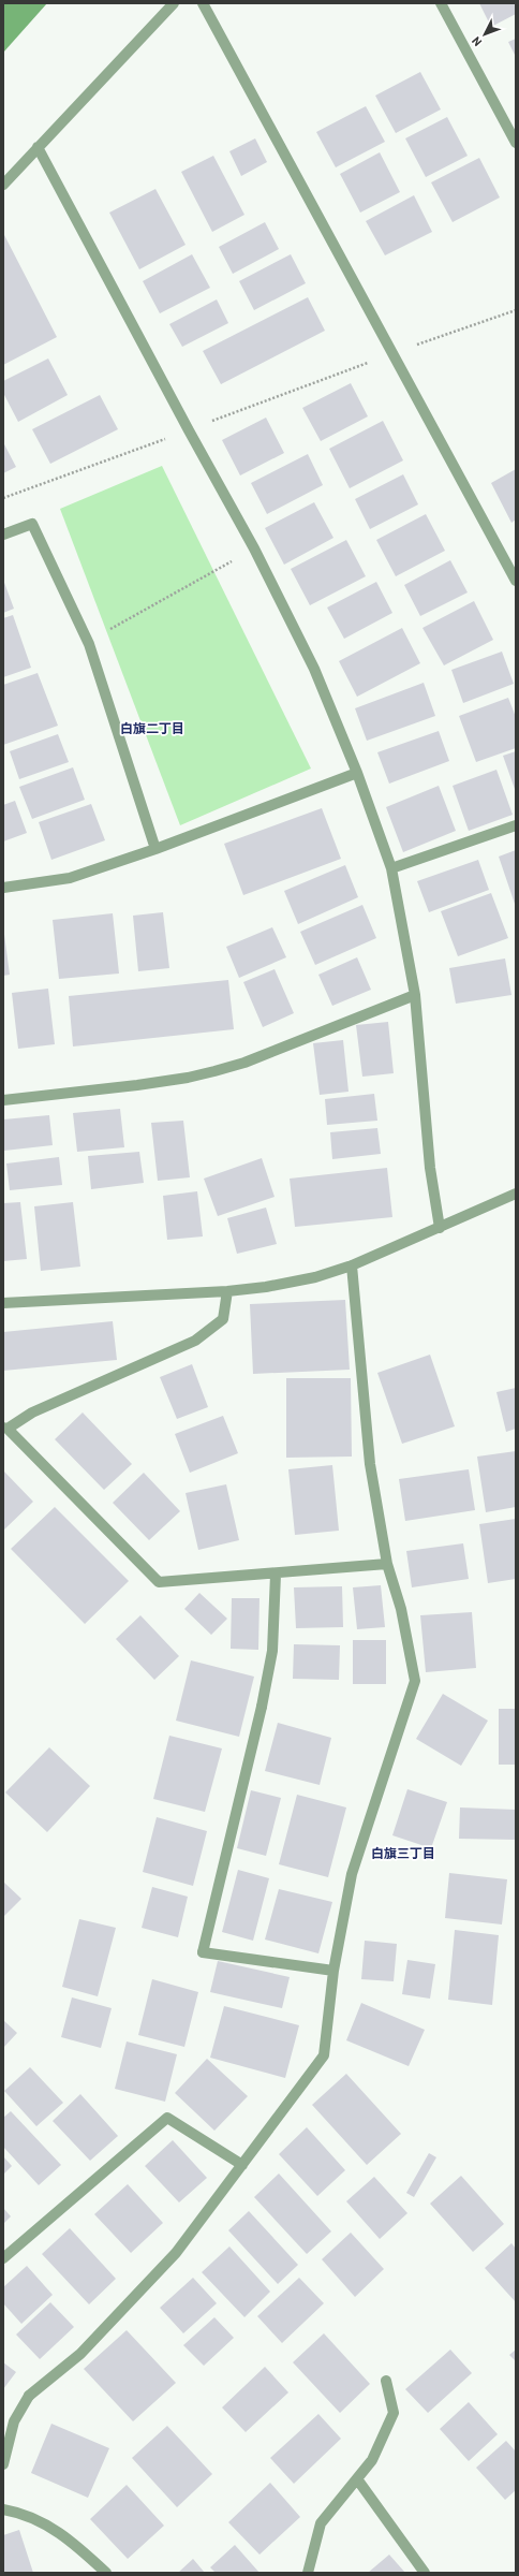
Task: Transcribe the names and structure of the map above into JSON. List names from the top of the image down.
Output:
{
  "districts": ["白旗二丁目", "白旗三丁目"],
  "north": "bottom left"
}
